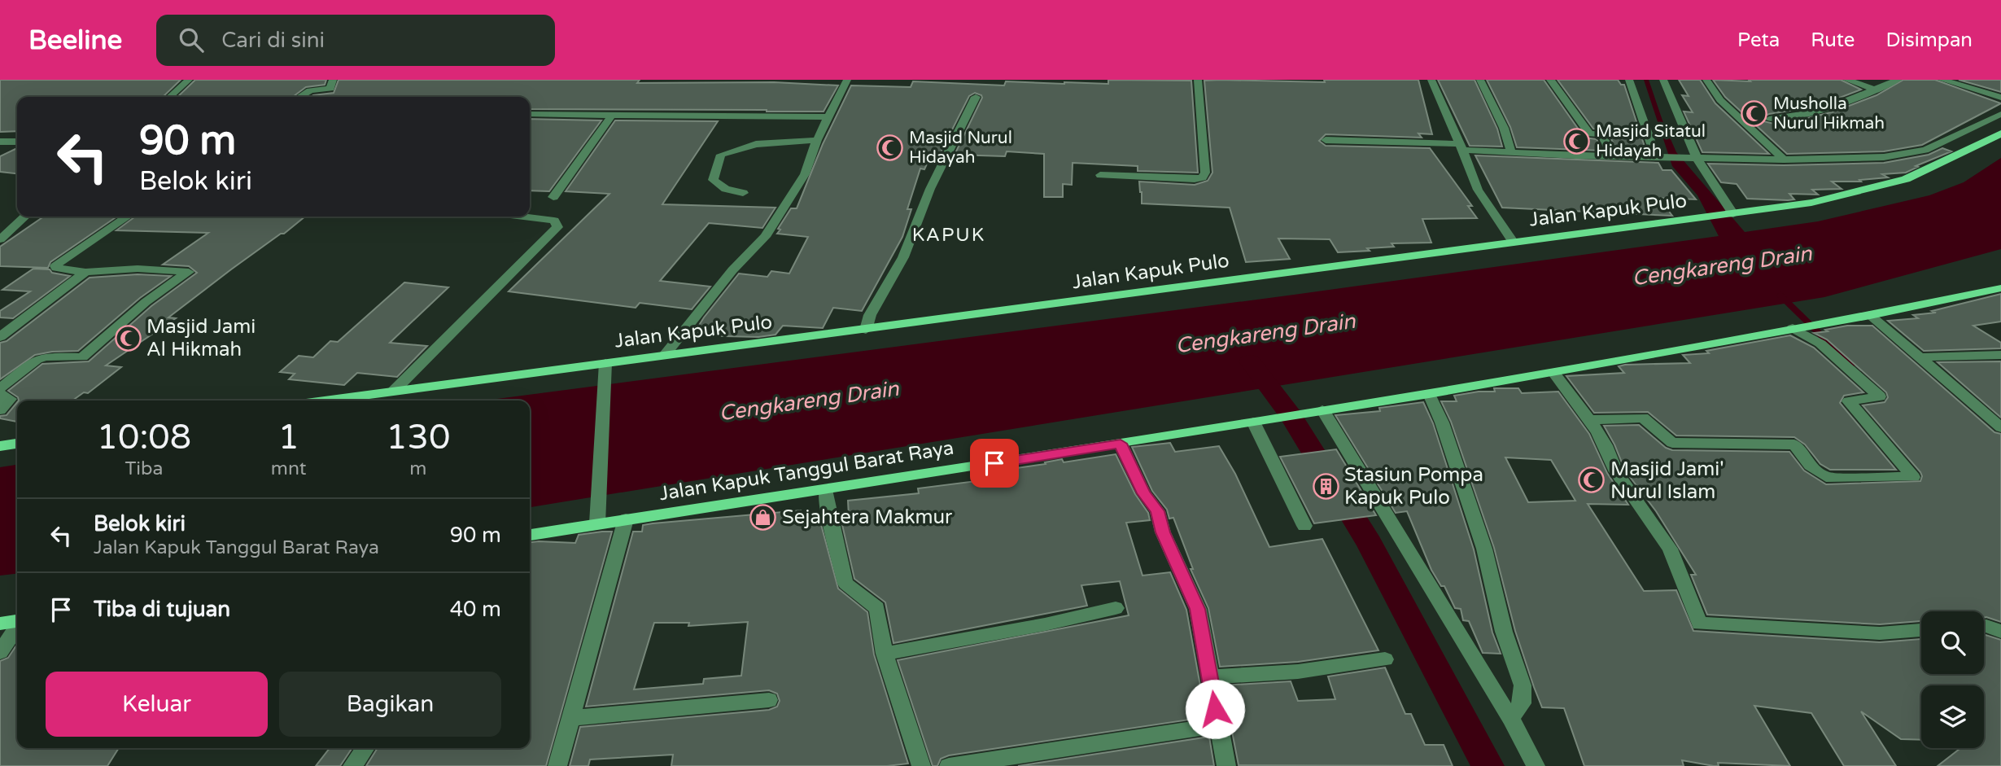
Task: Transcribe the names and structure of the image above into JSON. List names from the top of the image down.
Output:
{
  "streets": {
    "main road": ["Jalan Kapuk Pulo", "Jalan Kapuk Tanggul Barat Raya"]
  },
  "districts": ["KAPUK"],
  "water": ["Cengkareng Drain"],
  "places": {
    "mosque": [
      "Musholla Nurul Hikmah",
      "Masjid Sitatul Hidayah",
      "Masjid Nurul Hidayah",
      "Masjid Jami Al Hikmah",
      "Masjid Jami' Nurul Islam"
    ],
    "building": ["Stasiun Pompa Kapuk Pulo"],
    "shop": ["Sejahtera Makmur"]
  },
  "page": {
    "header": "Beeline",
    "search": "Cari di sini",
    "nav": ["Peta", "Rute", "Disimpan"],
    "turn": ["90 m", "Belok kiri"],
    "eta": [
      "10:08",
      "Tiba",
      "1",
      "mnt",
      "130",
      "m"
    ],
    "list": [
      {
        "name": "Belok kiri",
        "note": "Jalan Kapuk Tanggul Barat Raya",
        "value": "90 m"
      },
      {
        "name": "Tiba di tujuan",
        "value": "40 m"
      }
    ],
    "buttons": ["Keluar", "Bagikan"]
  }
}
